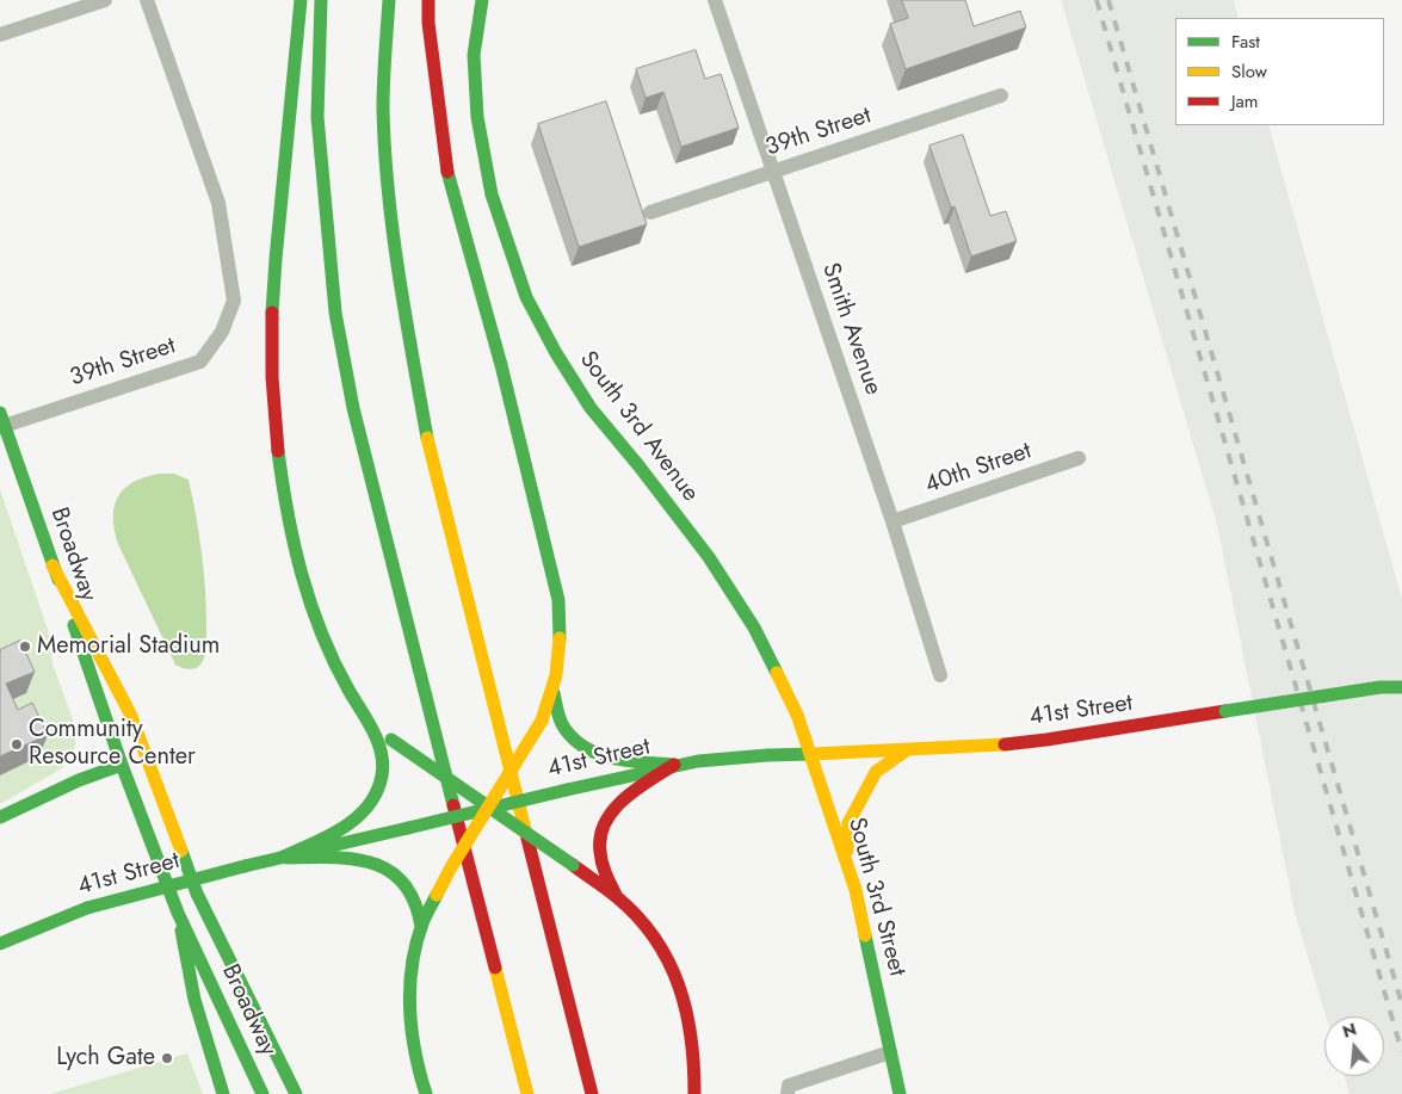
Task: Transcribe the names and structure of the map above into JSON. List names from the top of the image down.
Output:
{
  "streets": {
    "main road": [
      "South 3rd Avenue",
      "Broadway",
      "41st Street",
      "South 3rd Street"
    ],
    "street": ["39th Street", "Smith Avenue", "40th Street"]
  },
  "crossings": [
    ["39th Street", "Smith Avenue"],
    ["39th Street", "Broadway"],
    ["Smith Avenue", "40th Street"],
    ["South 3rd Avenue", "41st Street"],
    ["South 3rd Avenue", "South 3rd Street"],
    ["41st Street", "South 3rd Street"]
  ],
  "places": ["Memorial Stadium", "Community Resource Center", "Lych Gate"],
  "legend": ["Fast", "Slow", "Jam"],
  "north": "top"
}
